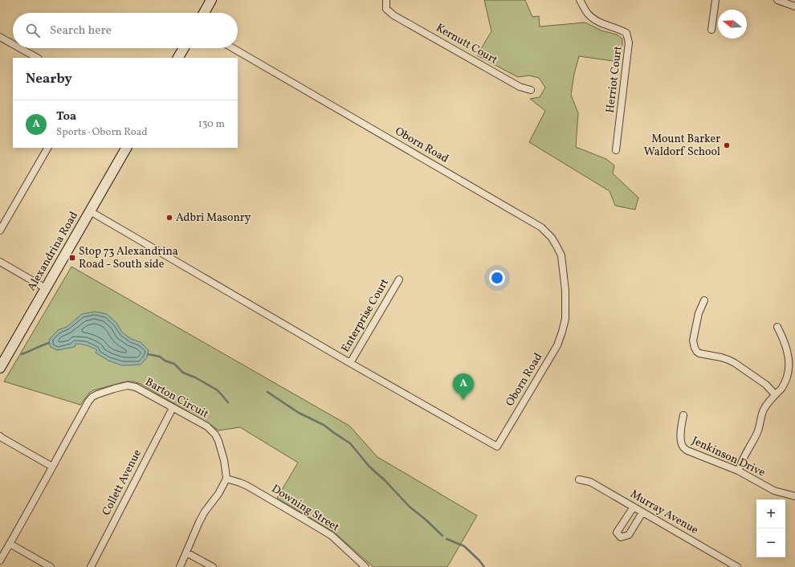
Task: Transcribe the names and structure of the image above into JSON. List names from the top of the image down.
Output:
{
  "streets": {
    "main road": ["Alexandrina Road"],
    "street": [
      "Kernutt Court",
      "Herriot Court",
      "Oborn Road",
      "Enterprise Court",
      "Barton Circuit",
      "Jenkinson Drive",
      "Collett Avenue",
      "Downing Street",
      "Murray Avenue"
    ]
  },
  "crossings": [
    ["Oborn Road", "Alexandrina Road"],
    ["Oborn Road", "Enterprise Court"],
    ["Barton Circuit", "Collett Avenue"],
    ["Barton Circuit", "Downing Street"]
  ],
  "places": {
    "other": ["Mount Barker Waldorf School", "Adbri Masonry"],
    "transit": ["Stop 73 Alexandrina Road - South side"]
  },
  "north": "left",
  "page": {
    "search": "Search here",
    "heading": "Nearby",
    "list": [
      {
        "mark": "A",
        "name": "Toa",
        "note": "Sports · Oborn Road",
        "value": "130 m"
      }
    ],
    "pins": "A",
    "map_buttons": ["+", "−"]
  }
}
